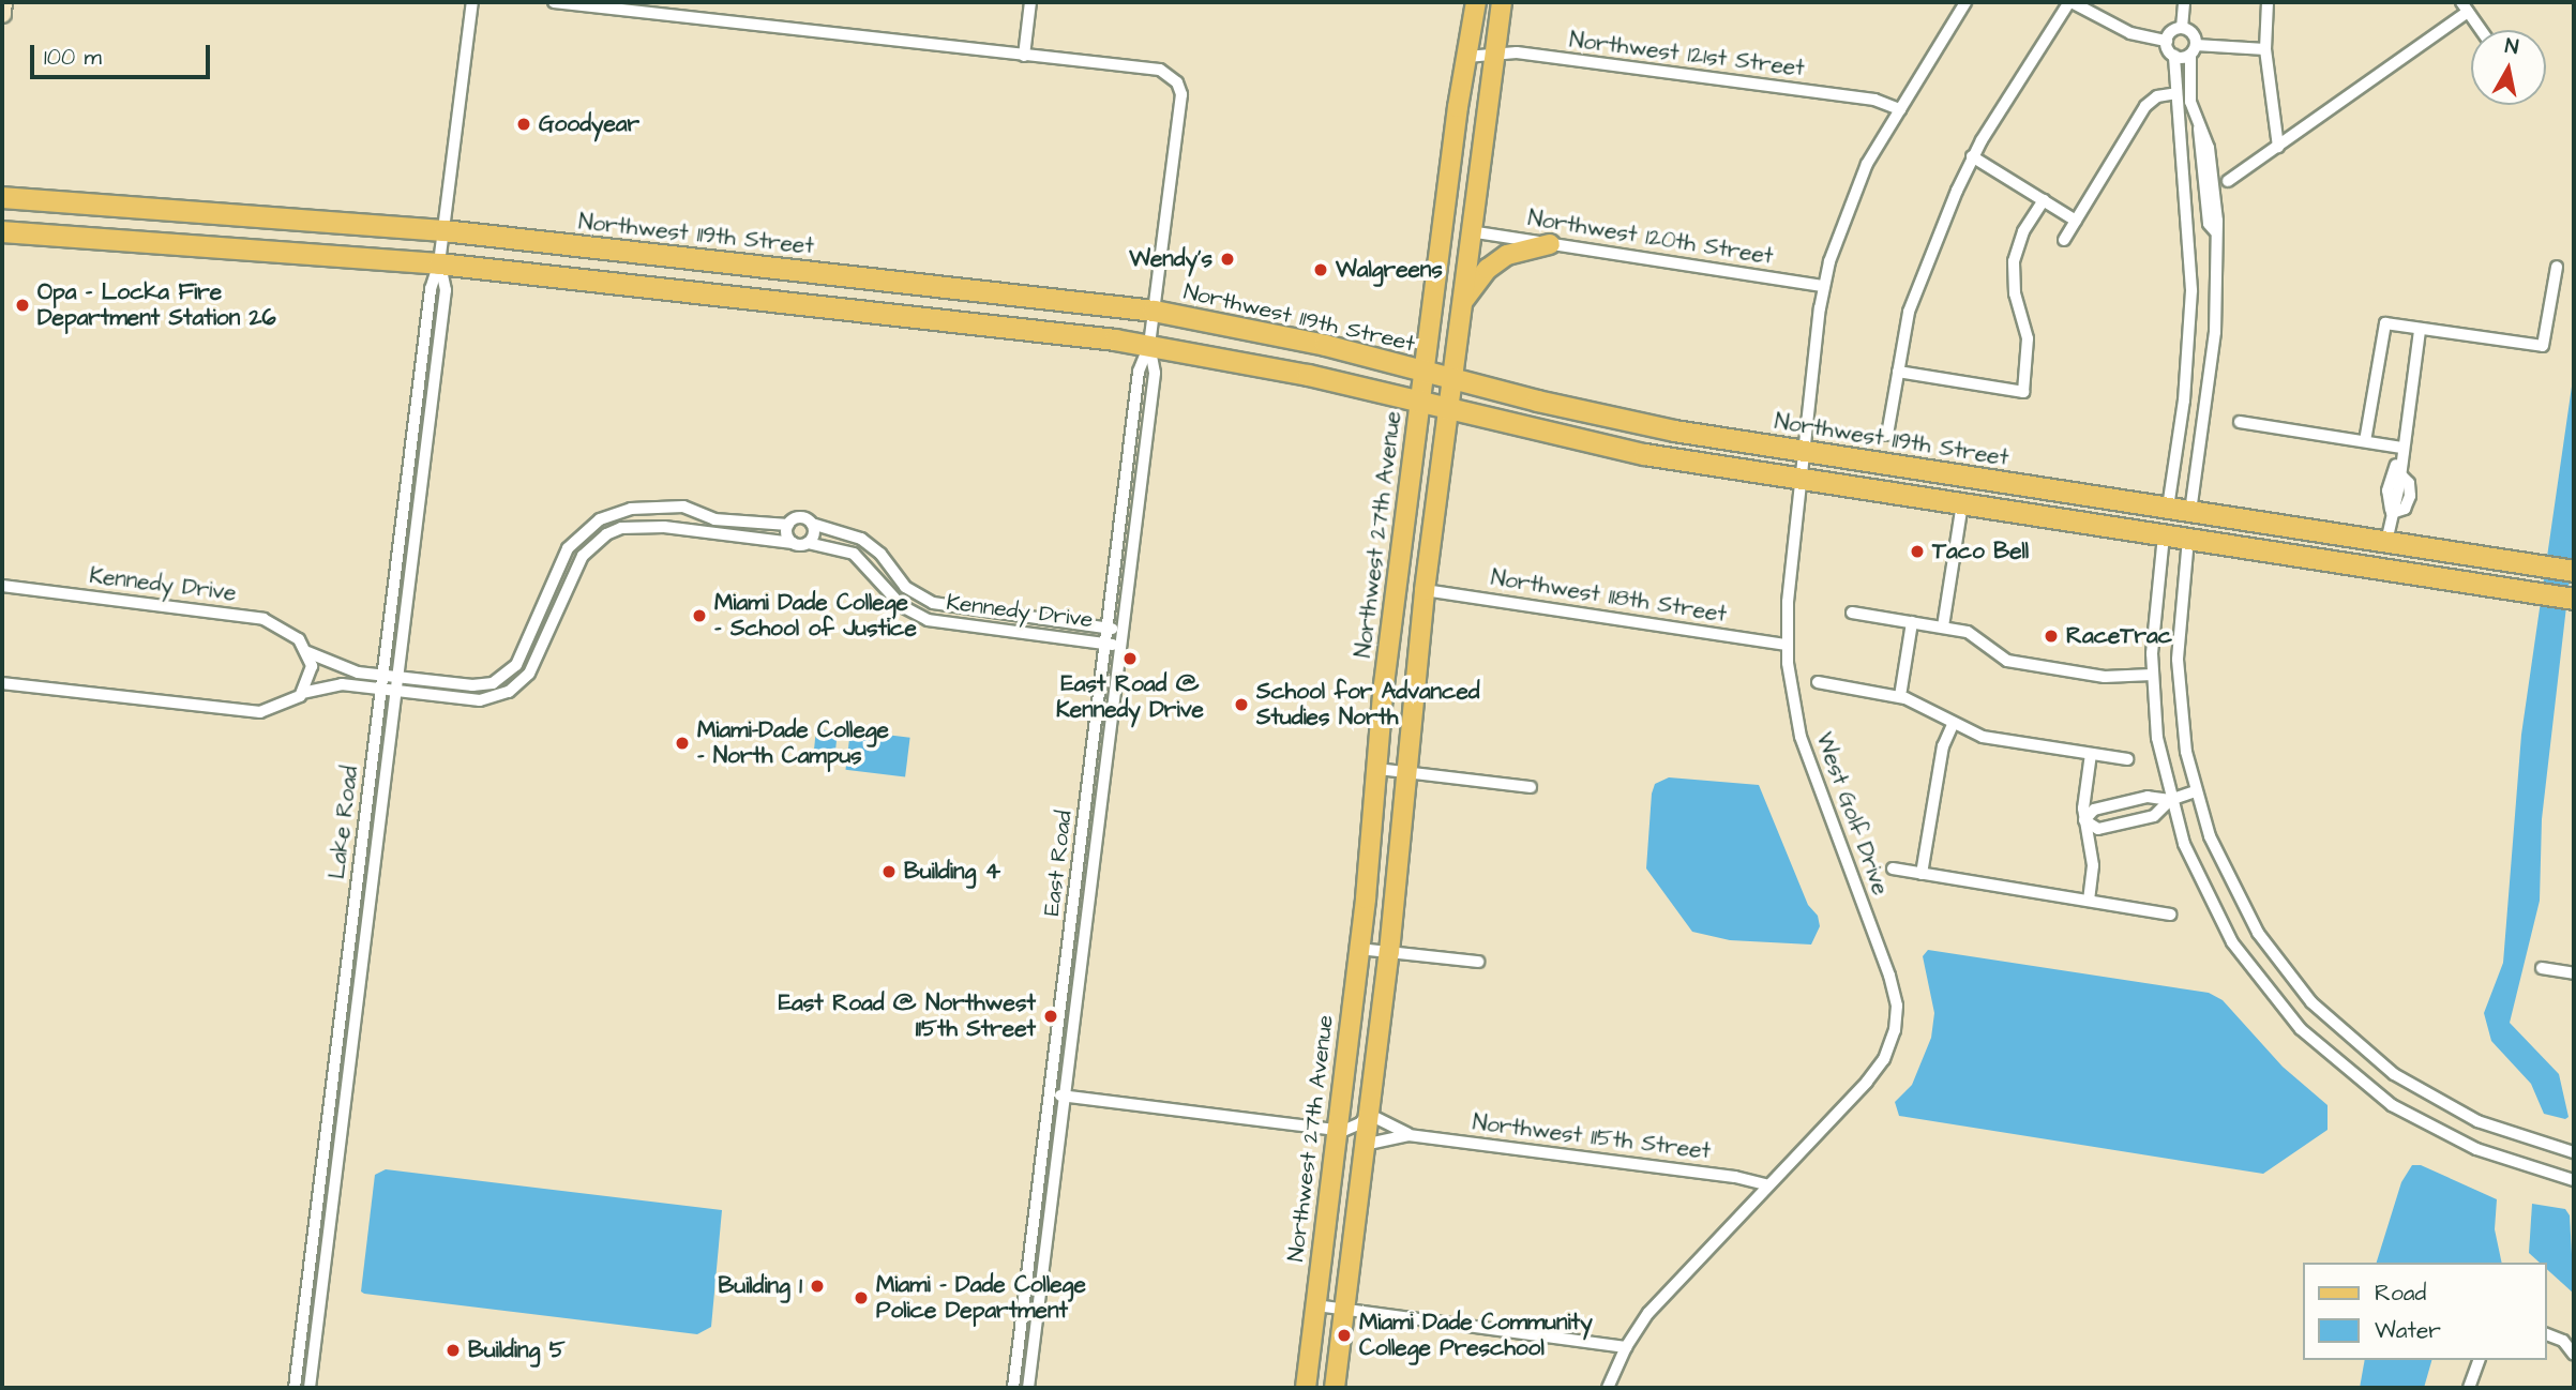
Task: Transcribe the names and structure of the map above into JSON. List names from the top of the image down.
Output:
{
  "streets": {
    "highway": ["Northwest 119th Street"],
    "main road": ["Northwest 27th Avenue"],
    "street": [
      "Northwest 121st Street",
      "Northwest 120th Street",
      "Kennedy Drive",
      "Northwest 118th Street",
      "West Golf Drive",
      "Lake Road",
      "East Road",
      "Northwest 115th Street"
    ]
  },
  "crossings": [
    ["Northwest 121st Street", "Northwest 27th Avenue"],
    ["Northwest 121st Street", "West Golf Drive"],
    ["Northwest 119th Street", "Northwest 27th Avenue"],
    ["Northwest 119th Street", "West Golf Drive"],
    ["Northwest 119th Street", "Lake Road"],
    ["Northwest 119th Street", "East Road"],
    ["Northwest 120th Street", "West Golf Drive"],
    ["Kennedy Drive", "Lake Road"],
    ["Kennedy Drive", "East Road"],
    ["Northwest 118th Street", "West Golf Drive"],
    ["West Golf Drive", "Northwest 115th Street"]
  ],
  "places": [
    "Goodyear",
    "Wendy's",
    "Walgreens",
    "Opa - Locka Fire Department Station 26",
    "Taco Bell",
    "Miami Dade College - School of Justice",
    "RaceTrac",
    "East Road @ Kennedy Drive",
    "School for Advanced Studies North",
    "Miami-Dade College - North Campus",
    "Building 4",
    "East Road @ Northwest 115th Street",
    "Building 1",
    "Miami - Dade College Police Department",
    "Miami Dade Community College Preschool",
    "Building 5"
  ],
  "legend": ["Road", "Water"],
  "scale_bar": "100 m",
  "north": "top"
}
